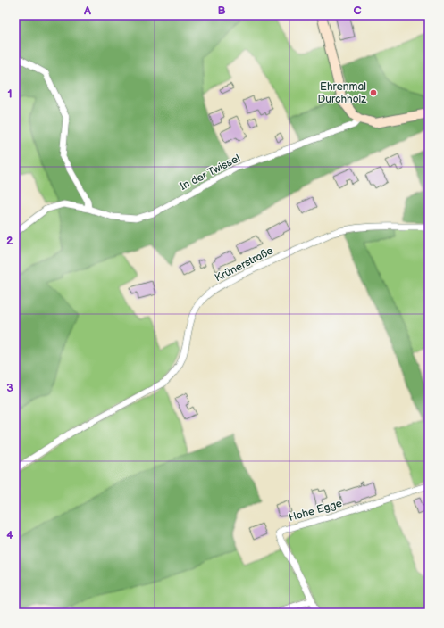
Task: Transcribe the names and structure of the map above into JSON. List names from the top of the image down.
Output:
{
  "streets": {
    "street": ["In der Twissel", "Krünerstraße", "Hohe Egge"]
  },
  "places": ["Ehrenmal Durchholz"],
  "grid": {
    "columns": ["A", "B", "C"],
    "rows": [
      "1",
      "2",
      "3",
      "4"
    ]
  }
}
